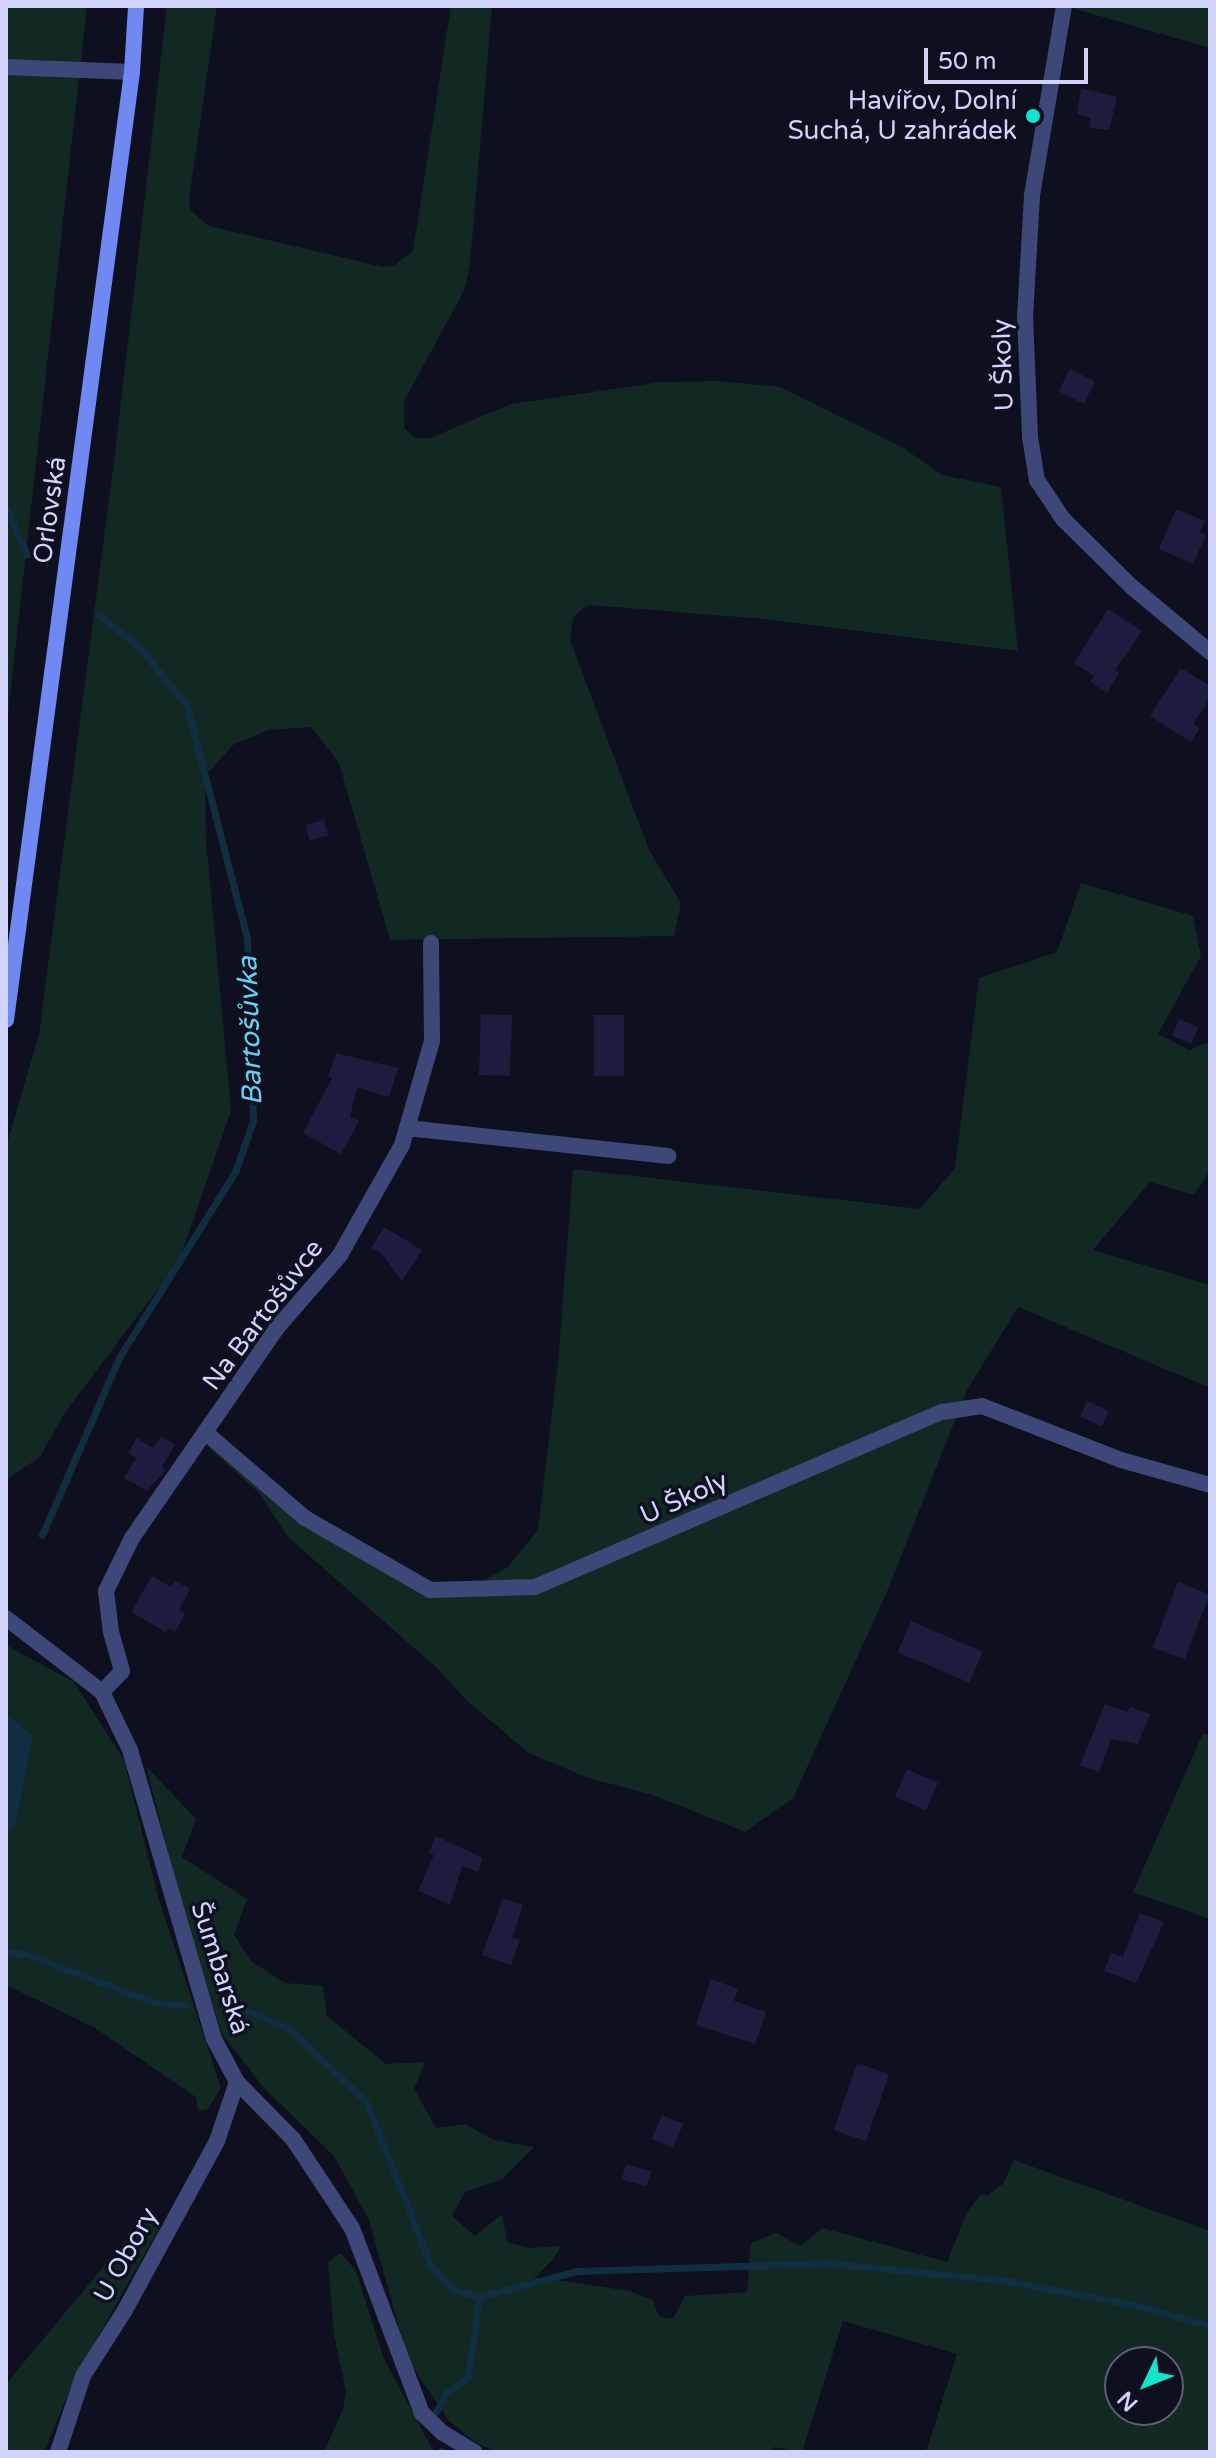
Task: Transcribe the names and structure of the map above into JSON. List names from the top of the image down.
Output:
{
  "streets": {
    "street": [
      "U Školy",
      "Orlovská",
      "Na Bartošůvce",
      "Šumbarská",
      "U Obory"
    ]
  },
  "crossings": [
    ["U Školy", "Na Bartošůvce"],
    ["Na Bartošůvce", "Šumbarská"],
    ["Šumbarská", "U Obory"]
  ],
  "water": ["Bartošůvka"],
  "places": ["Havířov, Dolní Suchá, U zahrádek"],
  "scale_bar": "50 m",
  "north": "bottom left"
}
